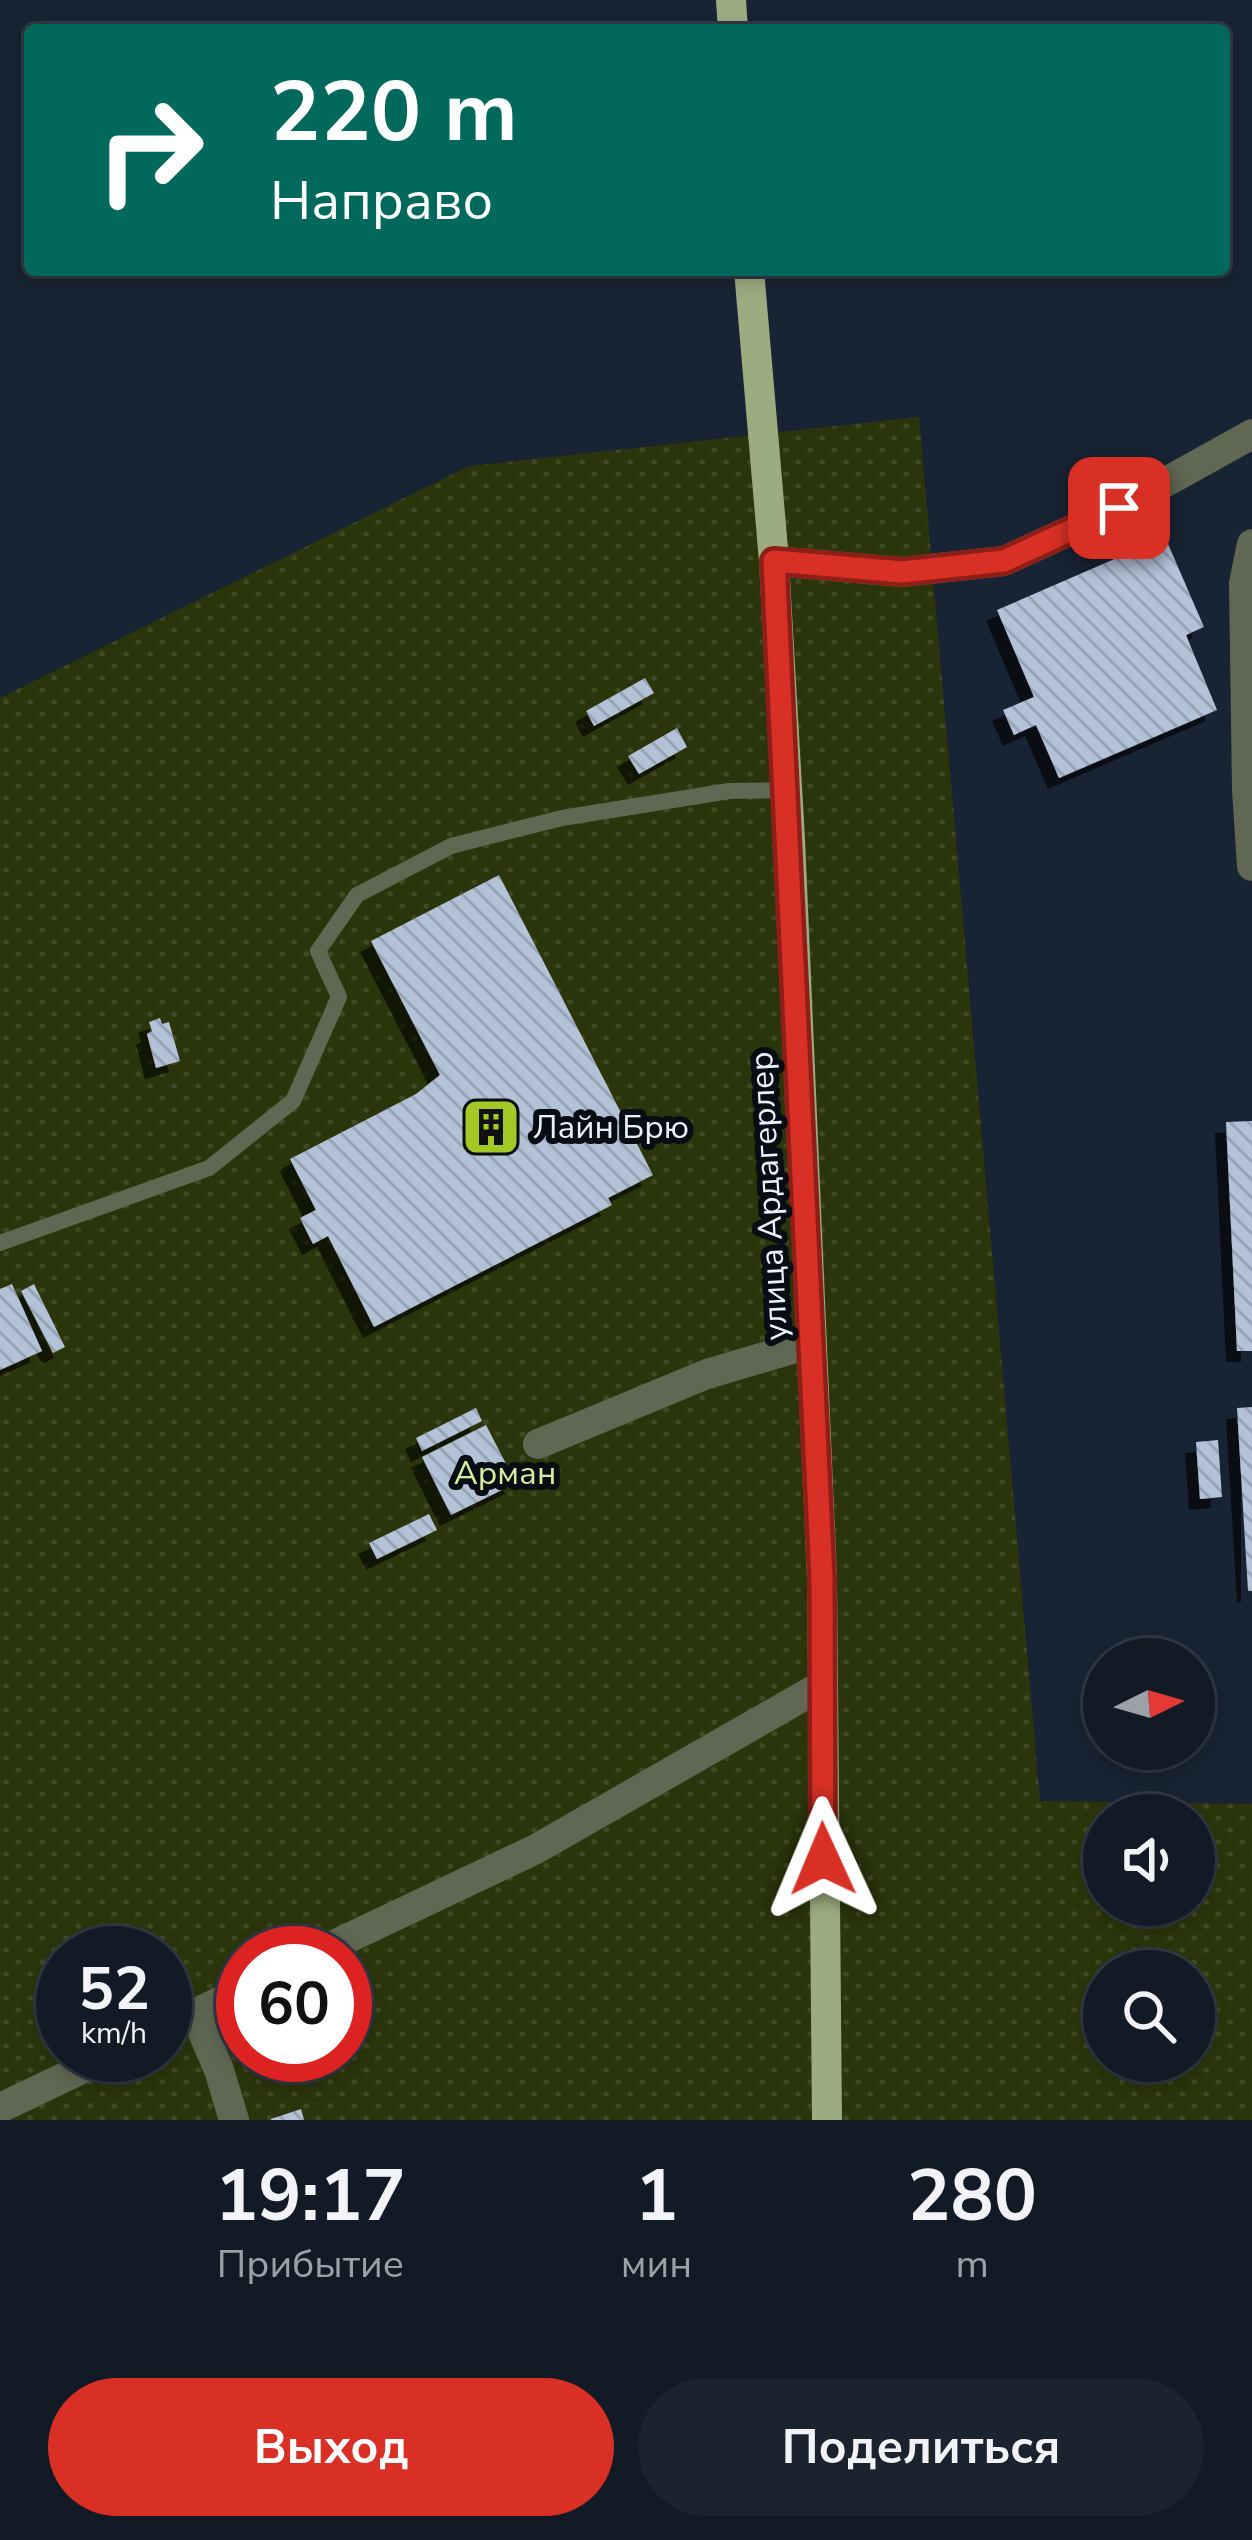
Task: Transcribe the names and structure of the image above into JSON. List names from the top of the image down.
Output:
{
  "streets": {
    "main road": ["улица Ардагерлер"]
  },
  "parks": ["Арман"],
  "places": {
    "building": ["Лайн Брю"]
  },
  "north": "right",
  "page": {
    "turn": ["220 m", "Направо"],
    "speed": "52 km/h",
    "limit": "60",
    "eta": [
      "19:17",
      "Прибытие",
      "1",
      "мин",
      "280",
      "m"
    ],
    "buttons": ["Выход", "Поделиться"]
  }
}
